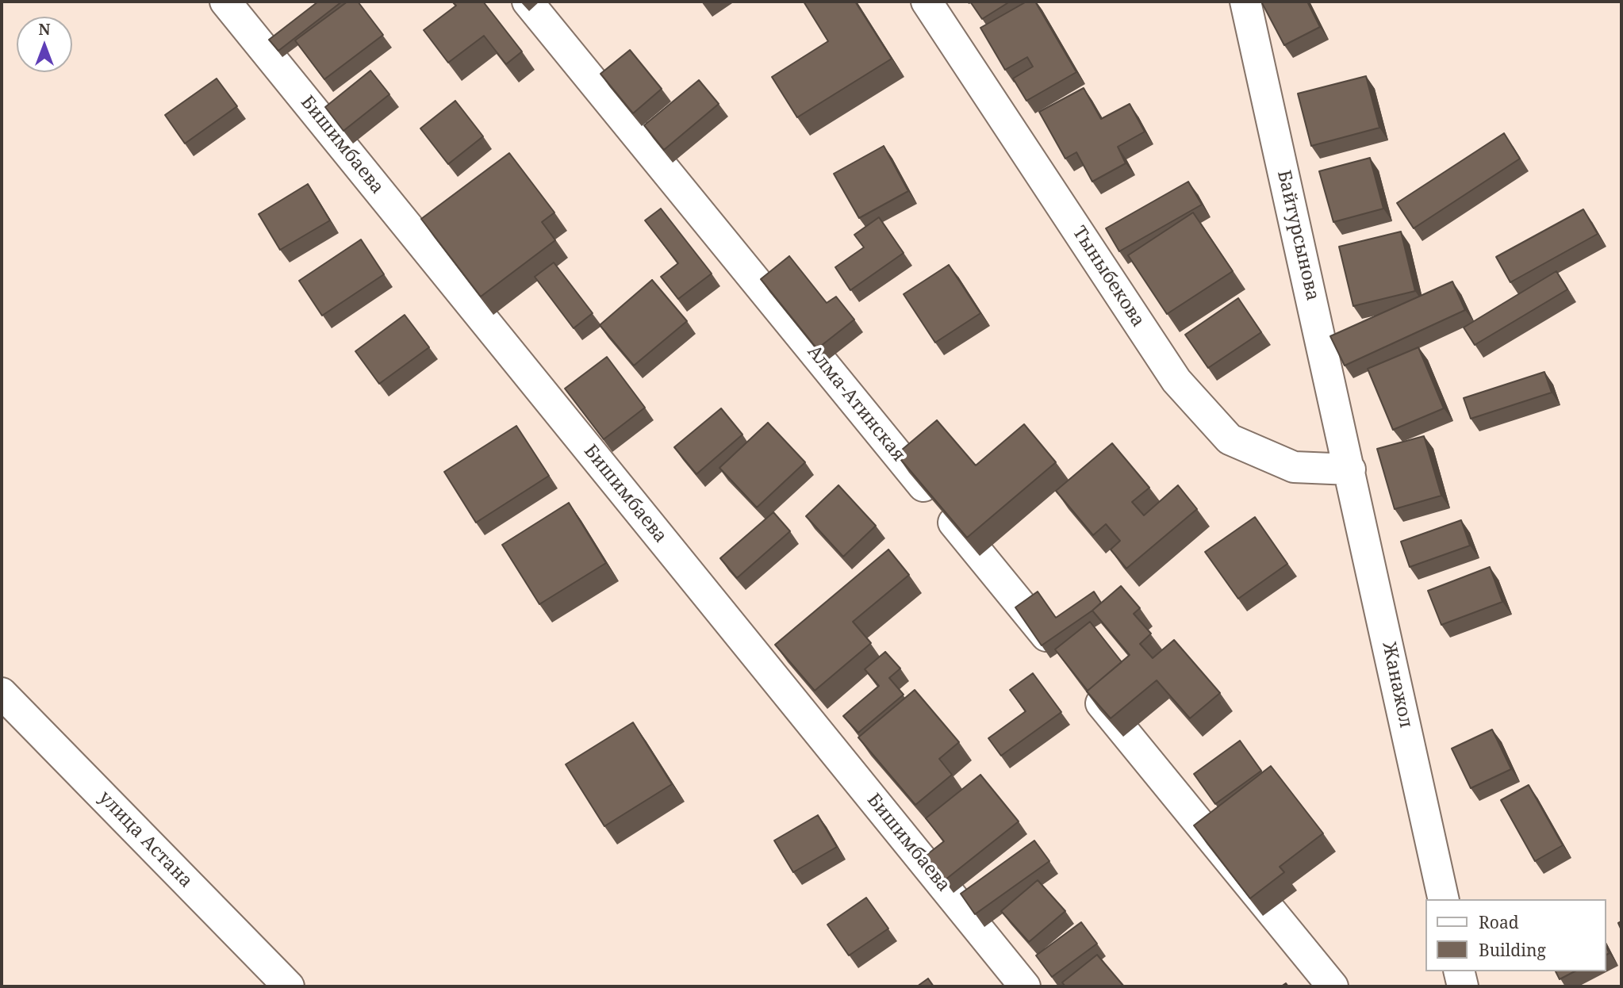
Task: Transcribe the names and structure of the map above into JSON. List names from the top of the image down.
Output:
{
  "streets": {
    "street": [
      "Бишимбаева",
      "Байтурсынова",
      "Тыныбекова",
      "Алма-Атинская",
      "Жанажол",
      "улица Астана"
    ]
  },
  "crossings": [
    ["Байтурсынова", "Тыныбекова"],
    ["Байтурсынова", "Жанажол"],
    ["Тыныбекова", "Жанажол"]
  ],
  "legend": ["Road", "Building"],
  "north": "top"
}
